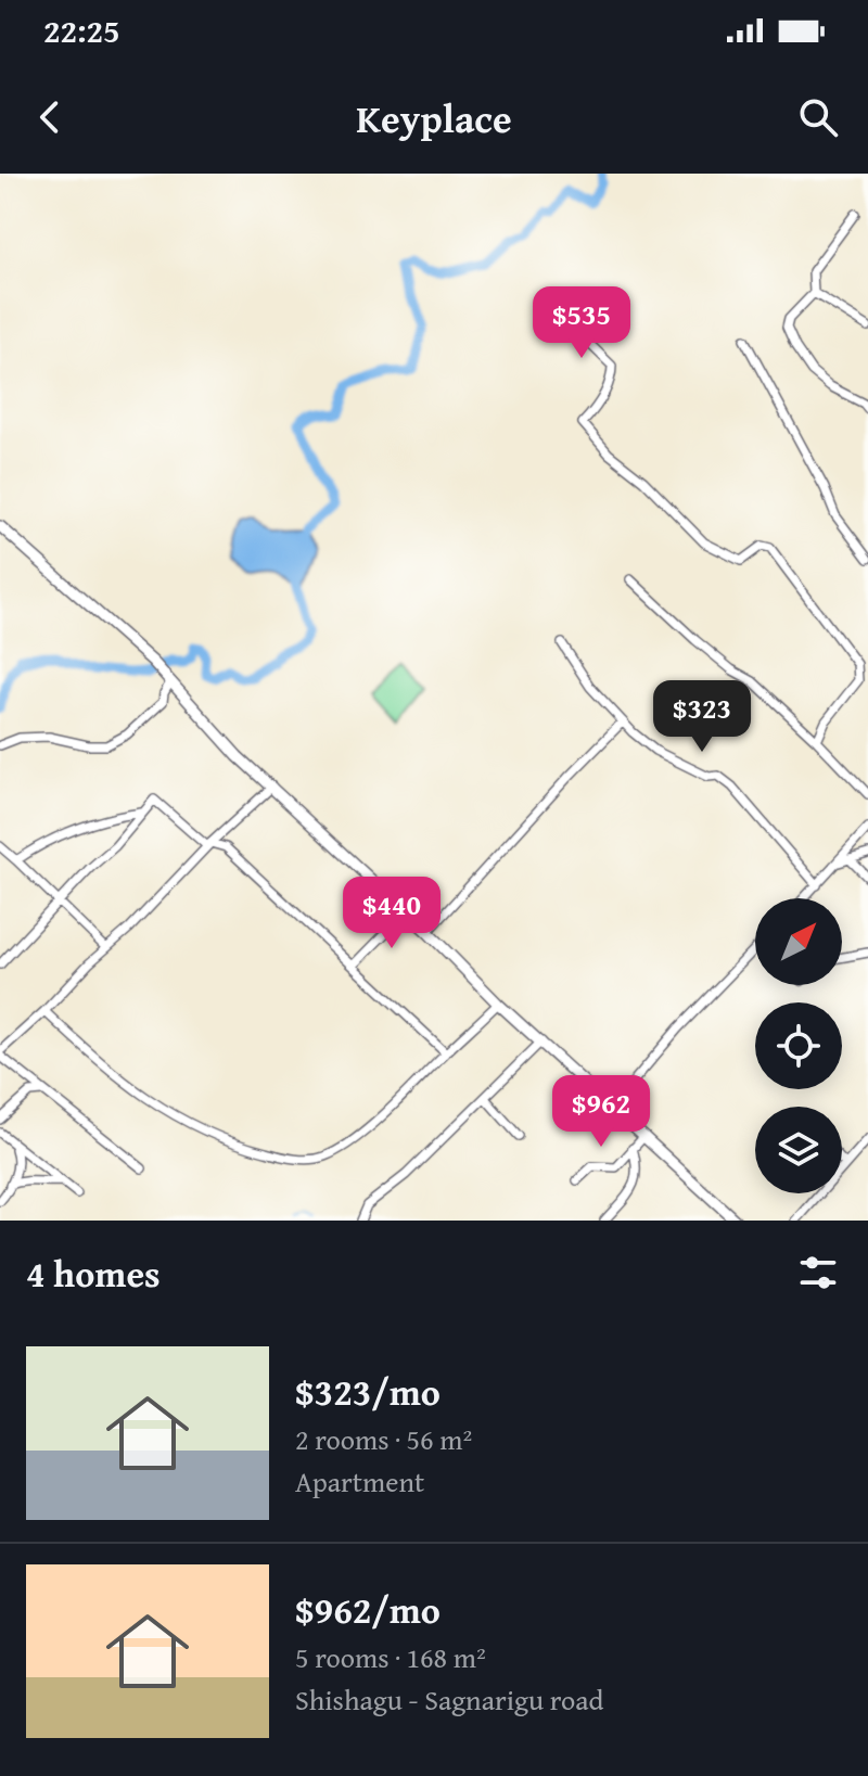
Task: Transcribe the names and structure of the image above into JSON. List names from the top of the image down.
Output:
{
  "north": "top right",
  "page": {
    "status": "22:25",
    "header": "Keyplace",
    "price": [
      "$535",
      "$323",
      "$440",
      "$962"
    ],
    "heading": "4 homes",
    "list": [
      {
        "name": "$323/mo",
        "note": "2 rooms · 56 m² · Apartment"
      },
      {
        "name": "$962/mo",
        "note": "5 rooms · 168 m² · Shishagu - Sagnarigu road"
      }
    ]
  }
}
